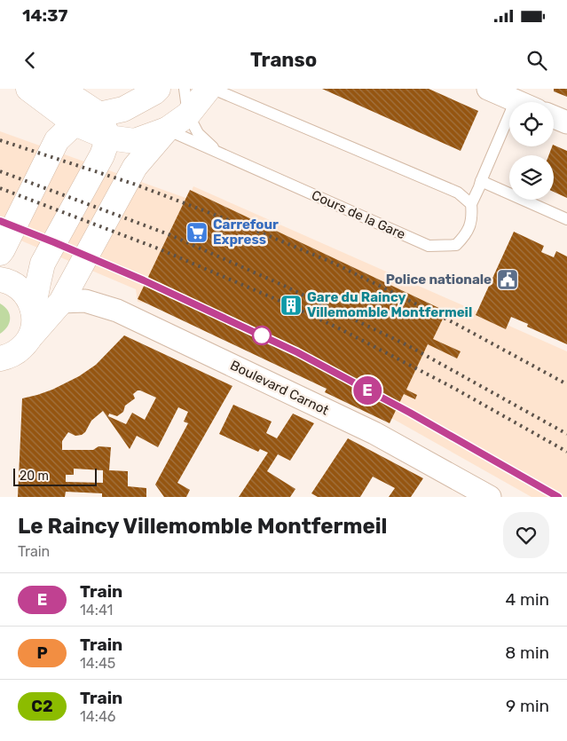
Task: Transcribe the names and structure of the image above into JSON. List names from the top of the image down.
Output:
{
  "streets": {
    "street": ["Boulevard Carnot"],
    "lane": ["Cours de la Gare"]
  },
  "places": {
    "supermarket": ["Carrefour Express"],
    "public building": ["Police nationale"],
    "building": ["Gare du Raincy Villemomble Montfermeil"]
  },
  "scale_bar": "20 m",
  "page": {
    "status": "14:37",
    "header": "Transo",
    "on_map": "E",
    "scale": "20 m",
    "heading": ["Le Raincy Villemomble Montfermeil", "Train"],
    "list": [
      {
        "mark": "E",
        "name": "Train",
        "note": "14:41",
        "value": "4 min"
      },
      {
        "mark": "P",
        "name": "Train",
        "note": "14:45",
        "value": "8 min"
      },
      {
        "mark": "C2",
        "name": "Train",
        "note": "14:46",
        "value": "9 min"
      }
    ]
  }
}
